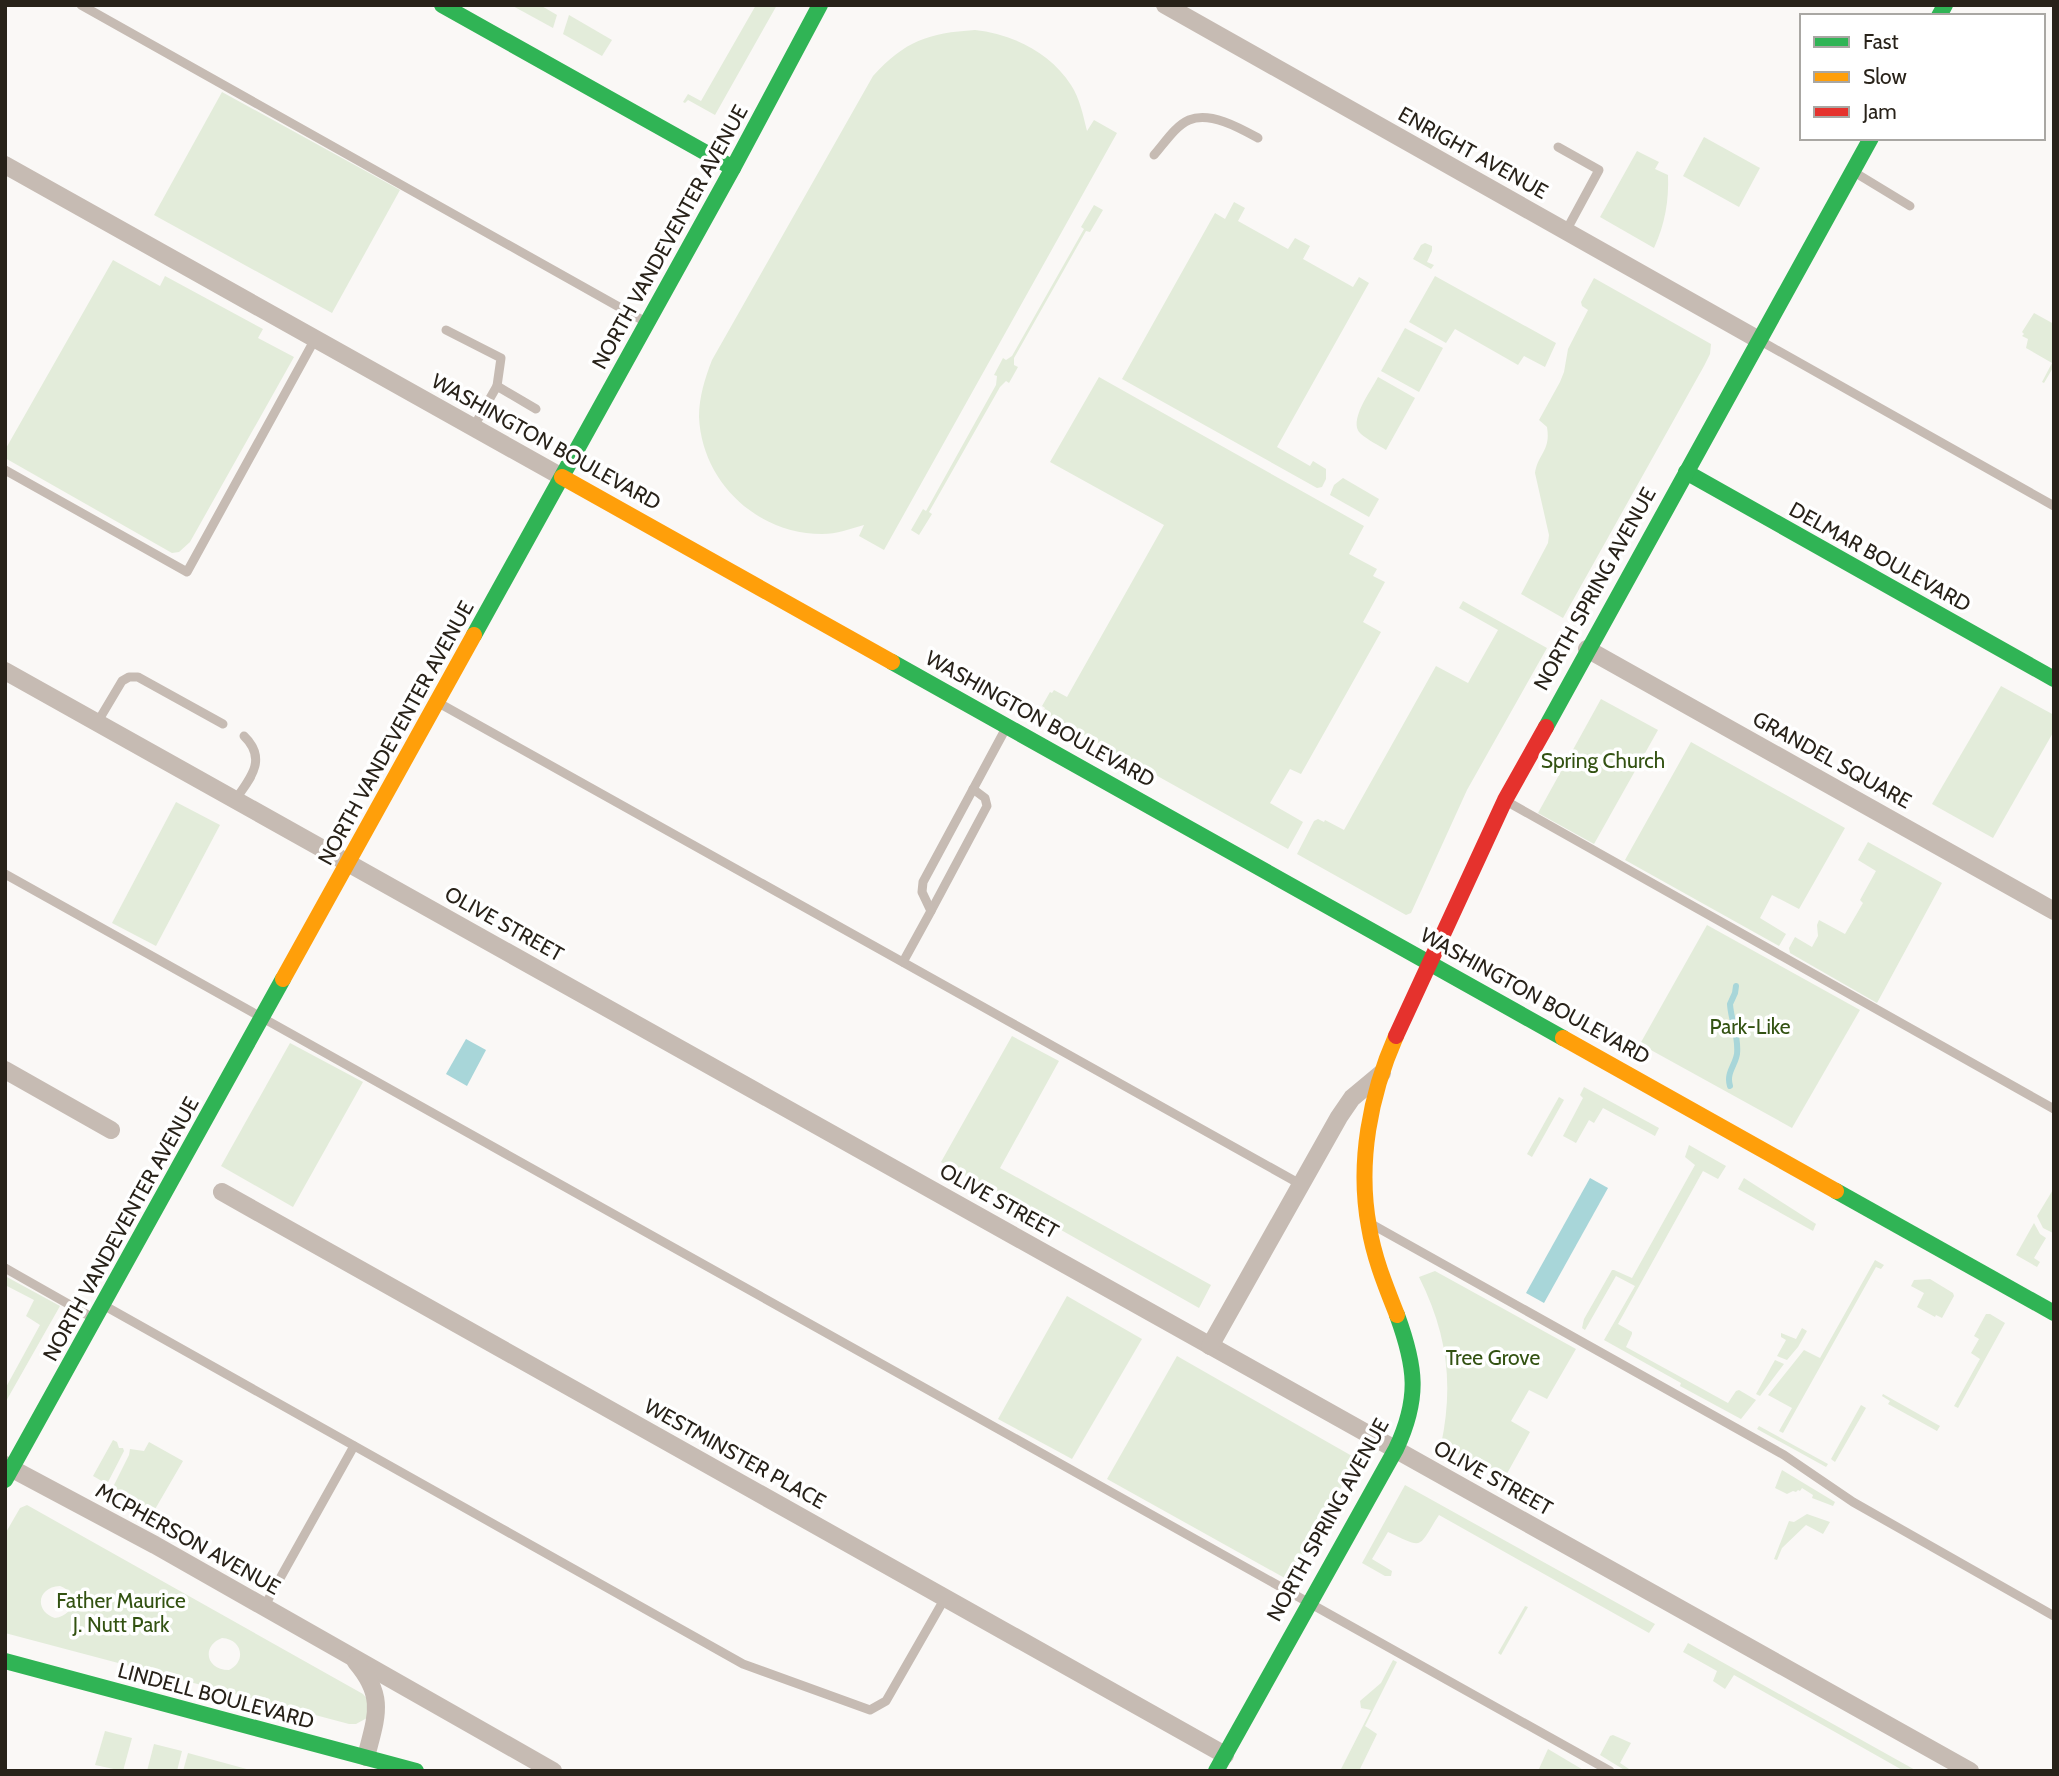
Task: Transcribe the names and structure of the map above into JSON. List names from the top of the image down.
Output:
{
  "streets": {
    "main road": [
      "NORTH VANDEVENTER AVENUE",
      "WASHINGTON BOULEVARD",
      "DELMAR BOULEVARD",
      "NORTH SPRING AVENUE",
      "LINDELL BOULEVARD"
    ],
    "street": [
      "ENRIGHT AVENUE",
      "GRANDEL SQUARE",
      "OLIVE STREET",
      "WESTMINSTER PLACE",
      "MCPHERSON AVENUE"
    ]
  },
  "crossings": [
    ["ENRIGHT AVENUE", "NORTH SPRING AVENUE"],
    ["NORTH VANDEVENTER AVENUE", "WASHINGTON BOULEVARD"],
    ["NORTH VANDEVENTER AVENUE", "OLIVE STREET"],
    ["NORTH VANDEVENTER AVENUE", "MCPHERSON AVENUE"],
    ["WASHINGTON BOULEVARD", "NORTH SPRING AVENUE"],
    ["DELMAR BOULEVARD", "NORTH SPRING AVENUE"],
    ["NORTH SPRING AVENUE", "GRANDEL SQUARE"],
    ["NORTH SPRING AVENUE", "OLIVE STREET"],
    ["NORTH SPRING AVENUE", "WESTMINSTER PLACE"],
    ["MCPHERSON AVENUE", "LINDELL BOULEVARD"]
  ],
  "parks": [
    "Spring Church",
    "Park-Like",
    "Tree Grove",
    "Father Maurice J. Nutt Park"
  ],
  "legend": ["Fast", "Slow", "Jam"]
}
